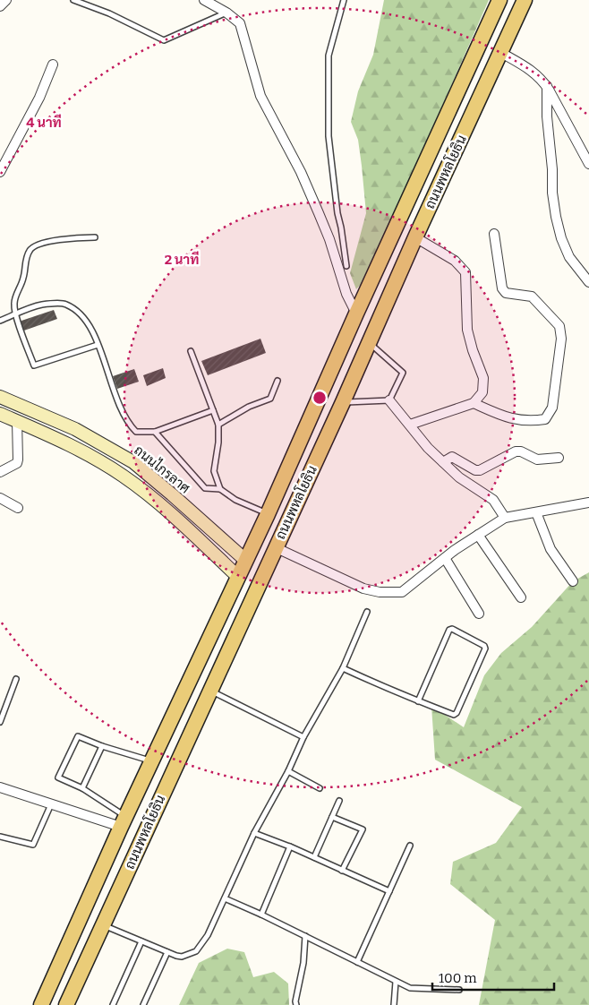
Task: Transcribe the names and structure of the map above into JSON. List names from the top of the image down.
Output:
{
  "streets": {
    "main road": ["ถนนพหลโยธิน", "ถนนไกรลาศ"]
  },
  "crossings": [
    ["ถนนพหลโยธิน", "ถนนไกรลาศ"]
  ],
  "scale_bar": "100 m",
  "rings": ["4 นาที", "2 นาที"]
}
